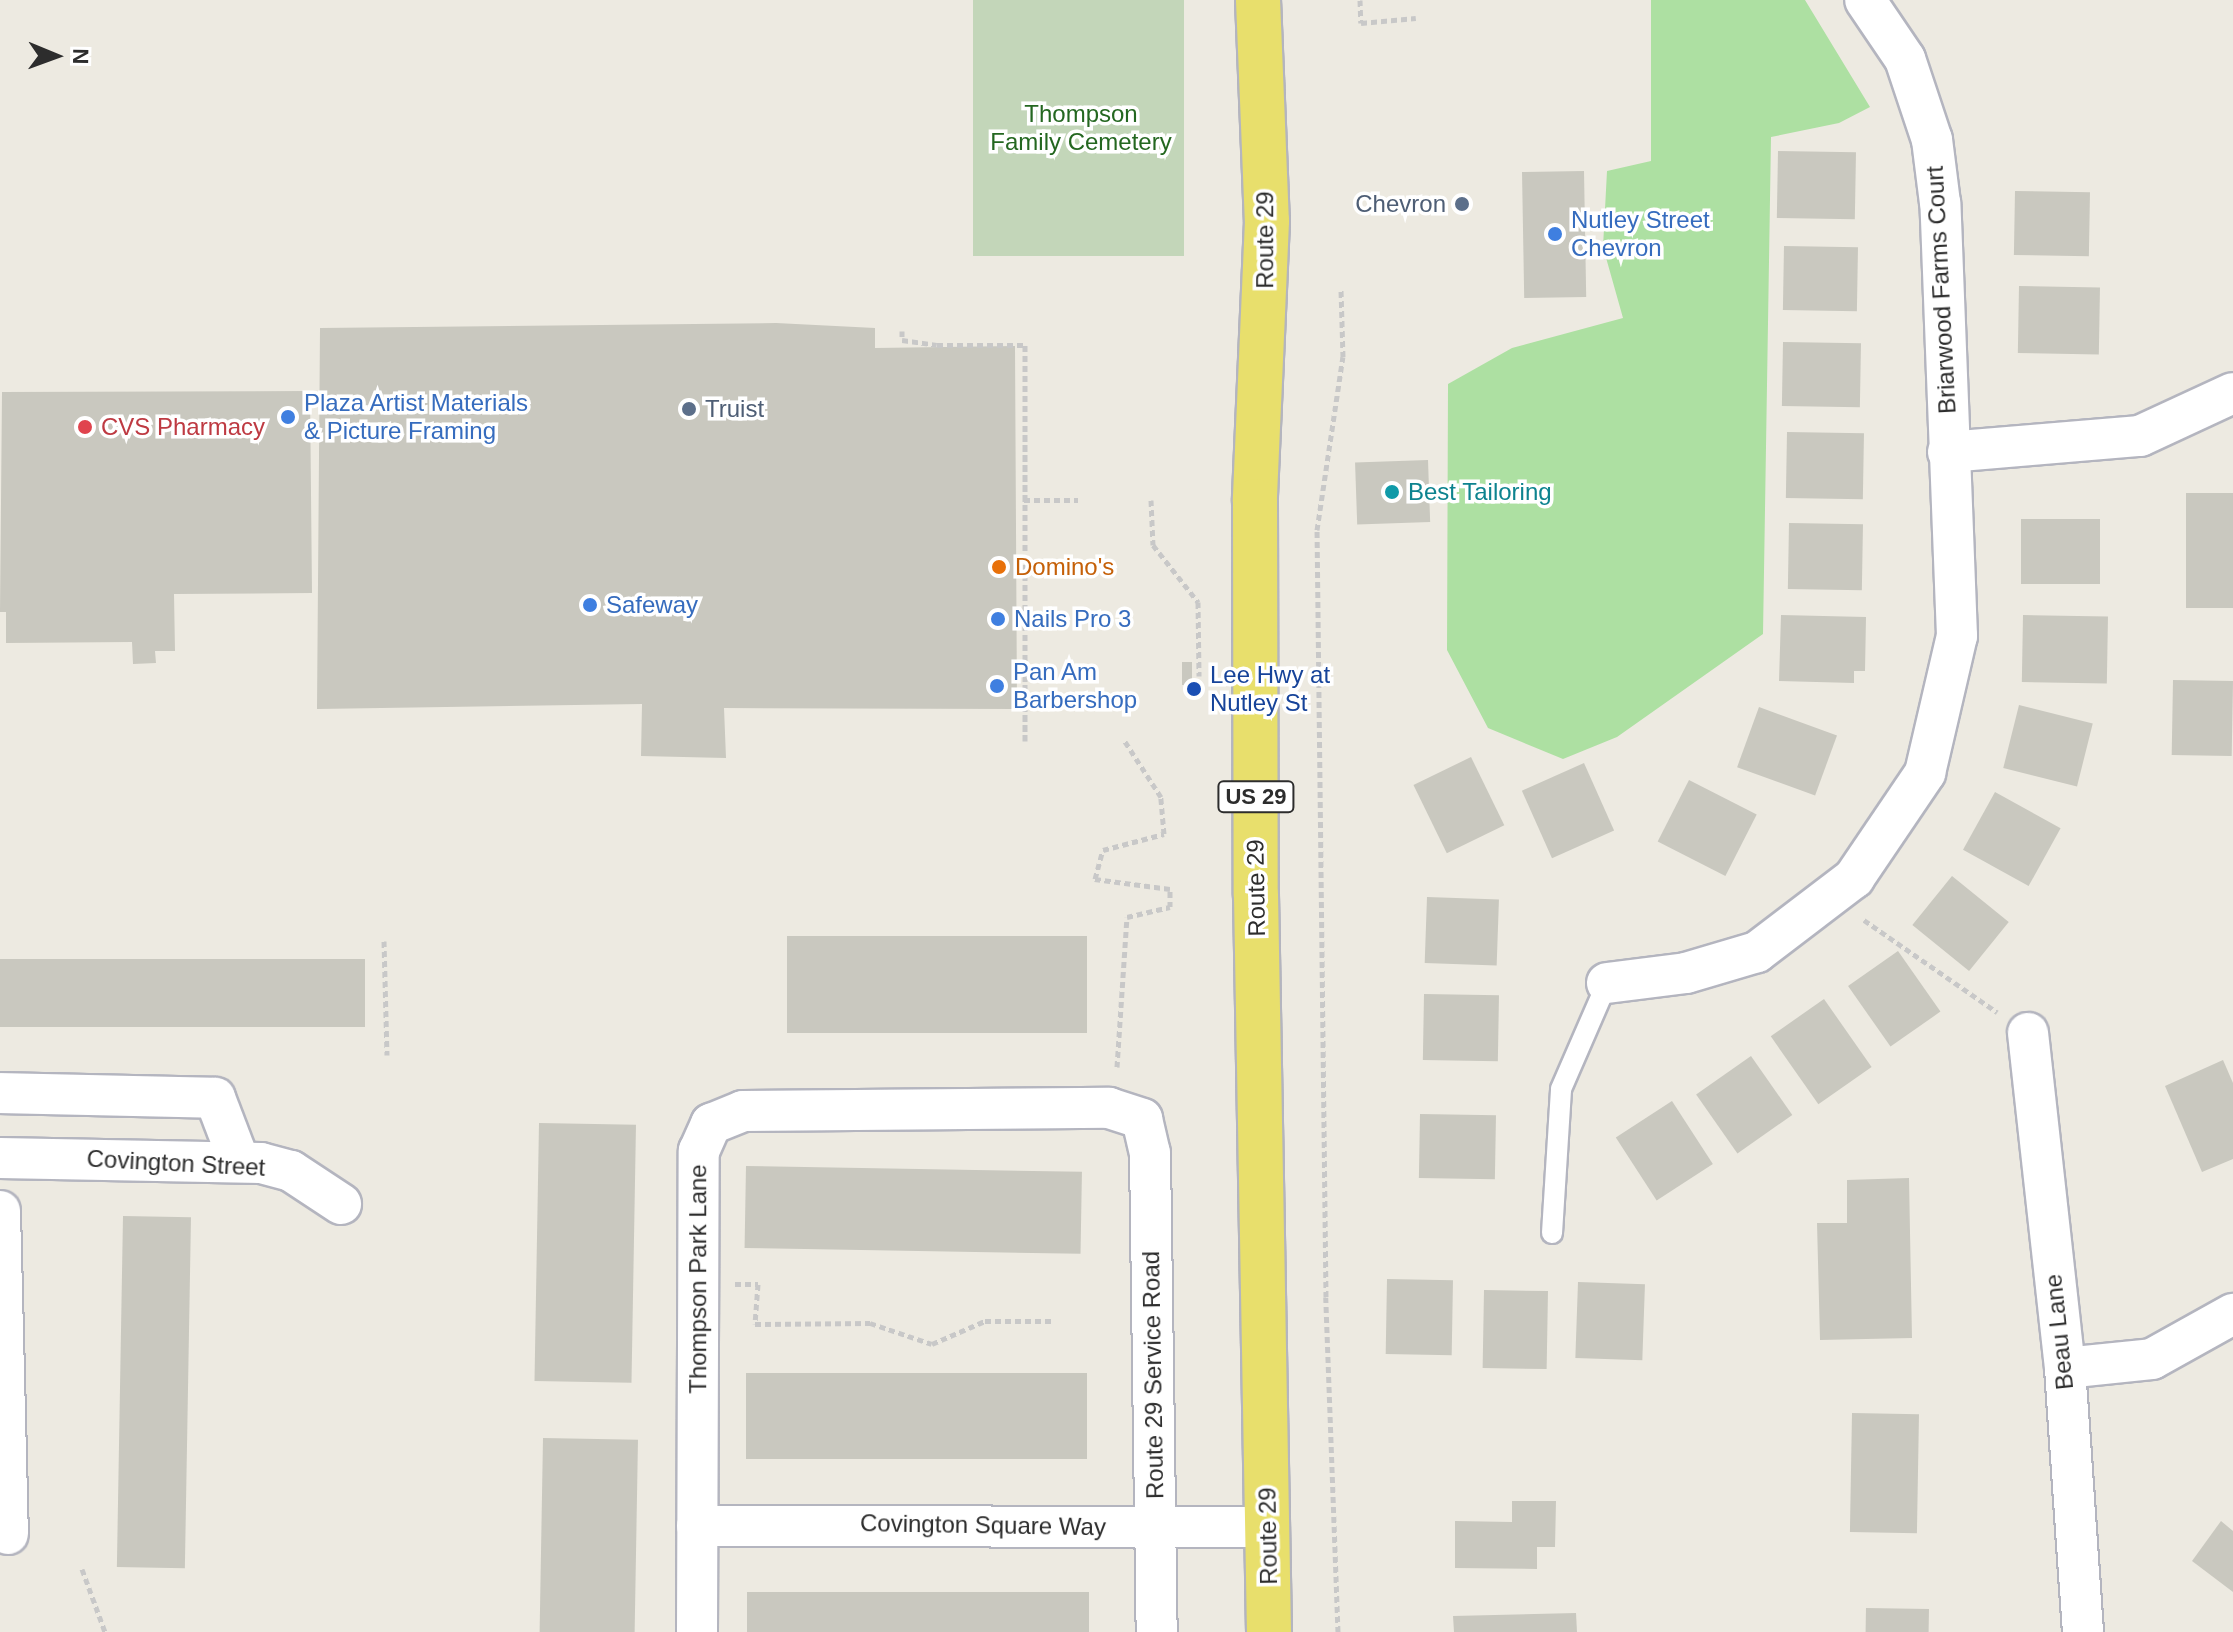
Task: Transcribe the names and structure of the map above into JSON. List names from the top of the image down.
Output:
{
  "streets": {
    "main road": ["Route 29", "US 29"],
    "street": [
      "Briarwood Farms Court",
      "Covington Street",
      "Thompson Park Lane",
      "Beau Lane",
      "Route 29 Service Road",
      "Covington Square Way"
    ]
  },
  "crossings": [
    ["Route 29", "Covington Square Way"],
    ["Thompson Park Lane", "Route 29 Service Road"],
    ["Thompson Park Lane", "Covington Square Way"],
    ["Route 29 Service Road", "Covington Square Way"]
  ],
  "parks": ["Thompson Family Cemetery"],
  "places": [
    "Chevron",
    "Nutley Street Chevron",
    "Truist",
    "Plaza Artist Materials & Picture Framing",
    "CVS Pharmacy",
    "Best Tailoring",
    "Domino's",
    "Safeway",
    "Nails Pro 3",
    "Pan Am Barbershop",
    "Lee Hwy at Nutley St"
  ],
  "north": "right"
}
